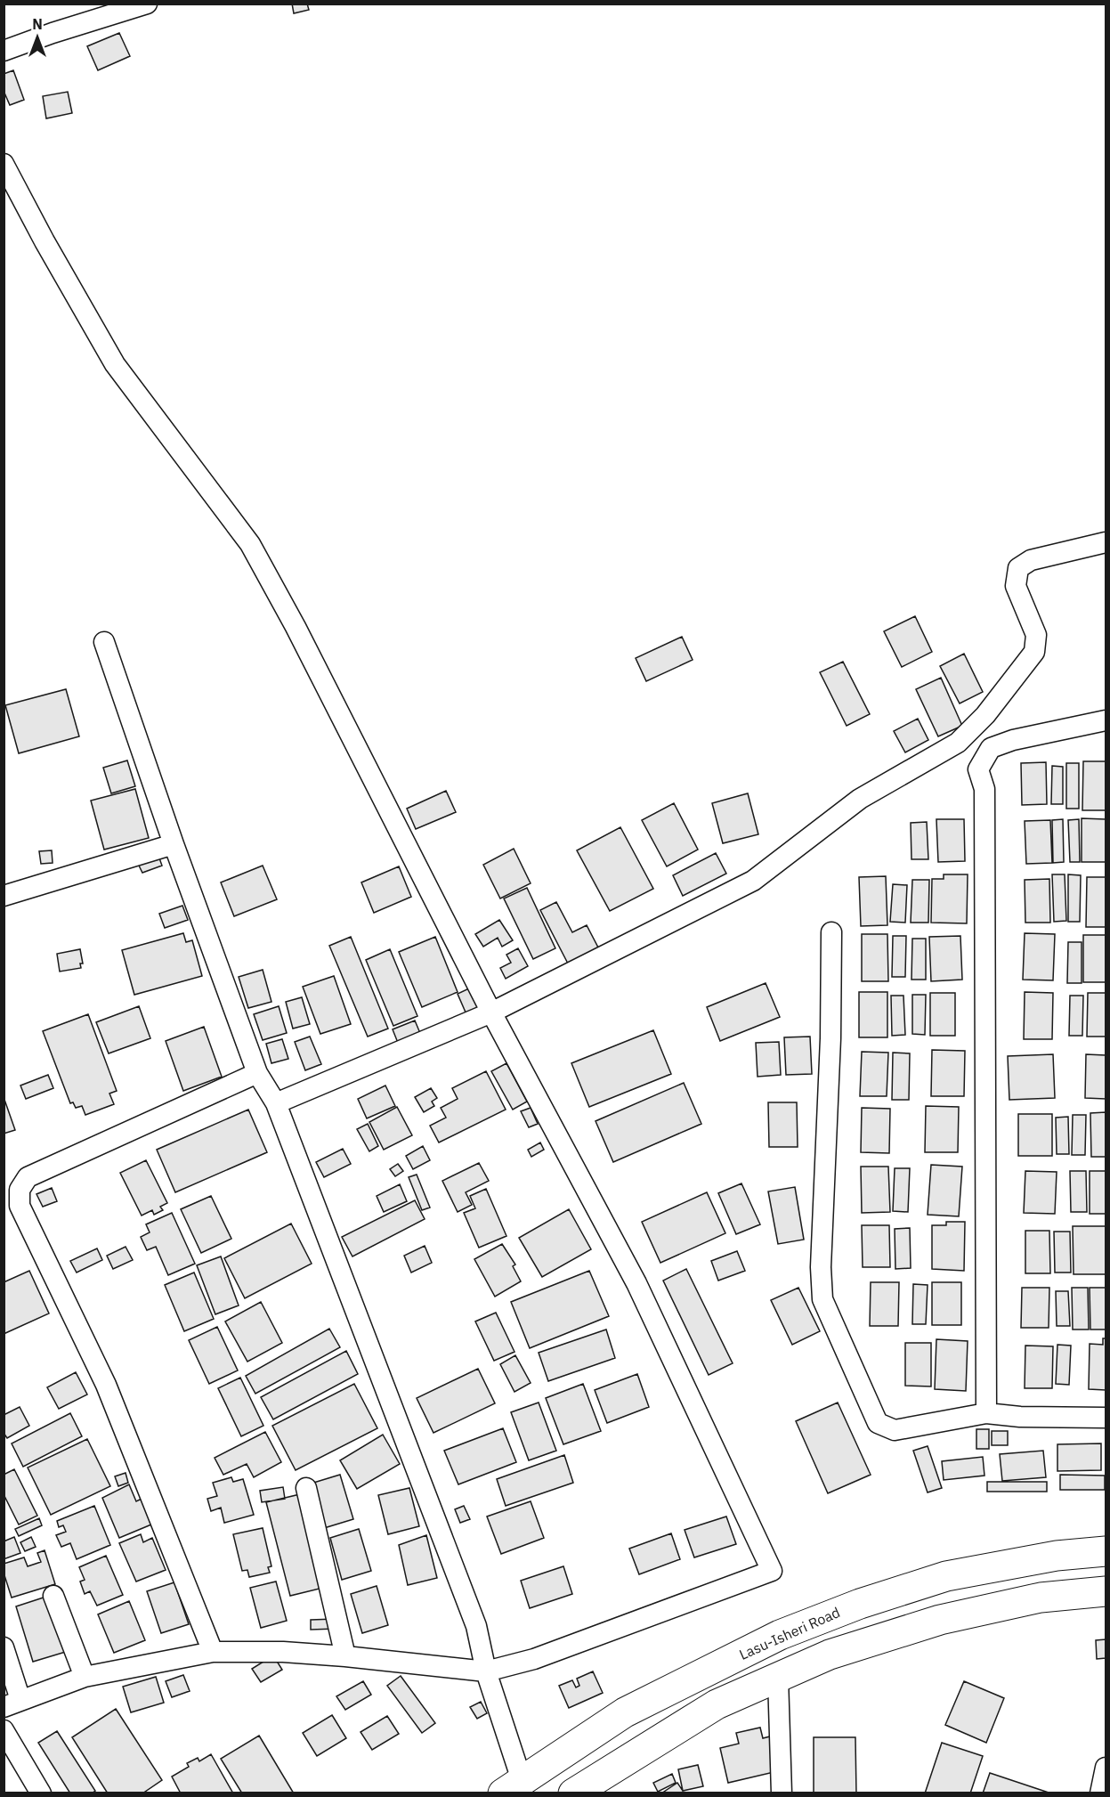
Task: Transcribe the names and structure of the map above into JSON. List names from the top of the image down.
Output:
{
  "streets": {
    "main road": ["Lasu-Isheri Road"]
  },
  "north": "top"
}
